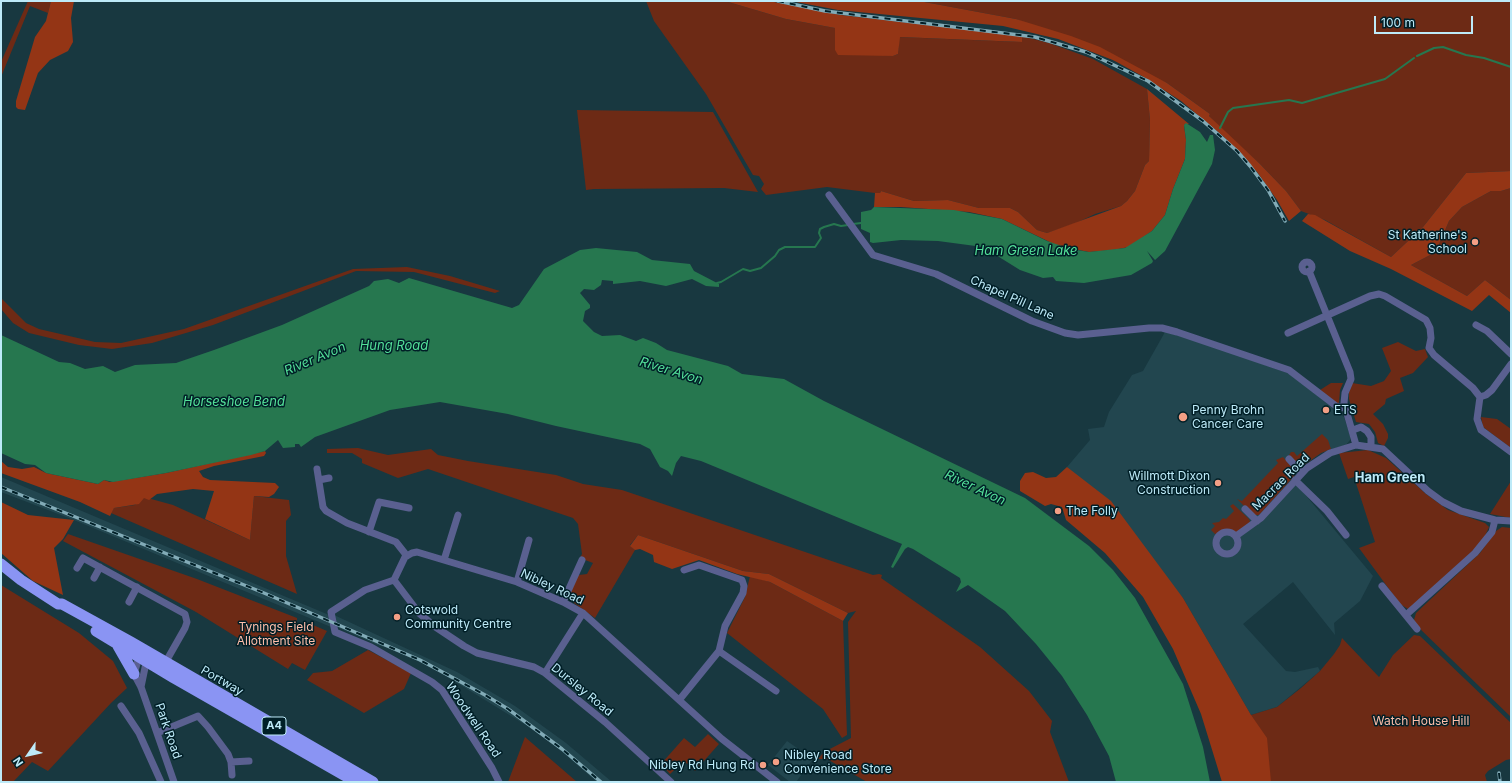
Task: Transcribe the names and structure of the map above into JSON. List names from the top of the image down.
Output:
{
  "streets": {
    "highway": ["Portway", "A4"],
    "street": [
      "Chapel Pill Lane",
      "Macrae Road",
      "Nibley Road",
      "Dursley Road",
      "Woodwell Road",
      "Park Road"
    ]
  },
  "crossings": [
    ["Dursley Road", "Woodwell Road"]
  ],
  "districts": ["Ham Green"],
  "water": [
    "Ham Green Lake",
    "Hung Road",
    "River Avon",
    "Horseshoe Bend"
  ],
  "parks": ["Tynings Field Allotment Site", "Watch House Hill"],
  "places": [
    "St Katherine's School",
    "ETS",
    "Penny Brohn Cancer Care",
    "Willmott Dixon Construction",
    "The Folly",
    "Cotswold Community Centre",
    "Nibley Road Convenience Store",
    "Nibley Rd Hung Rd"
  ],
  "scale_bar": "100 m",
  "north": "bottom left"
}
